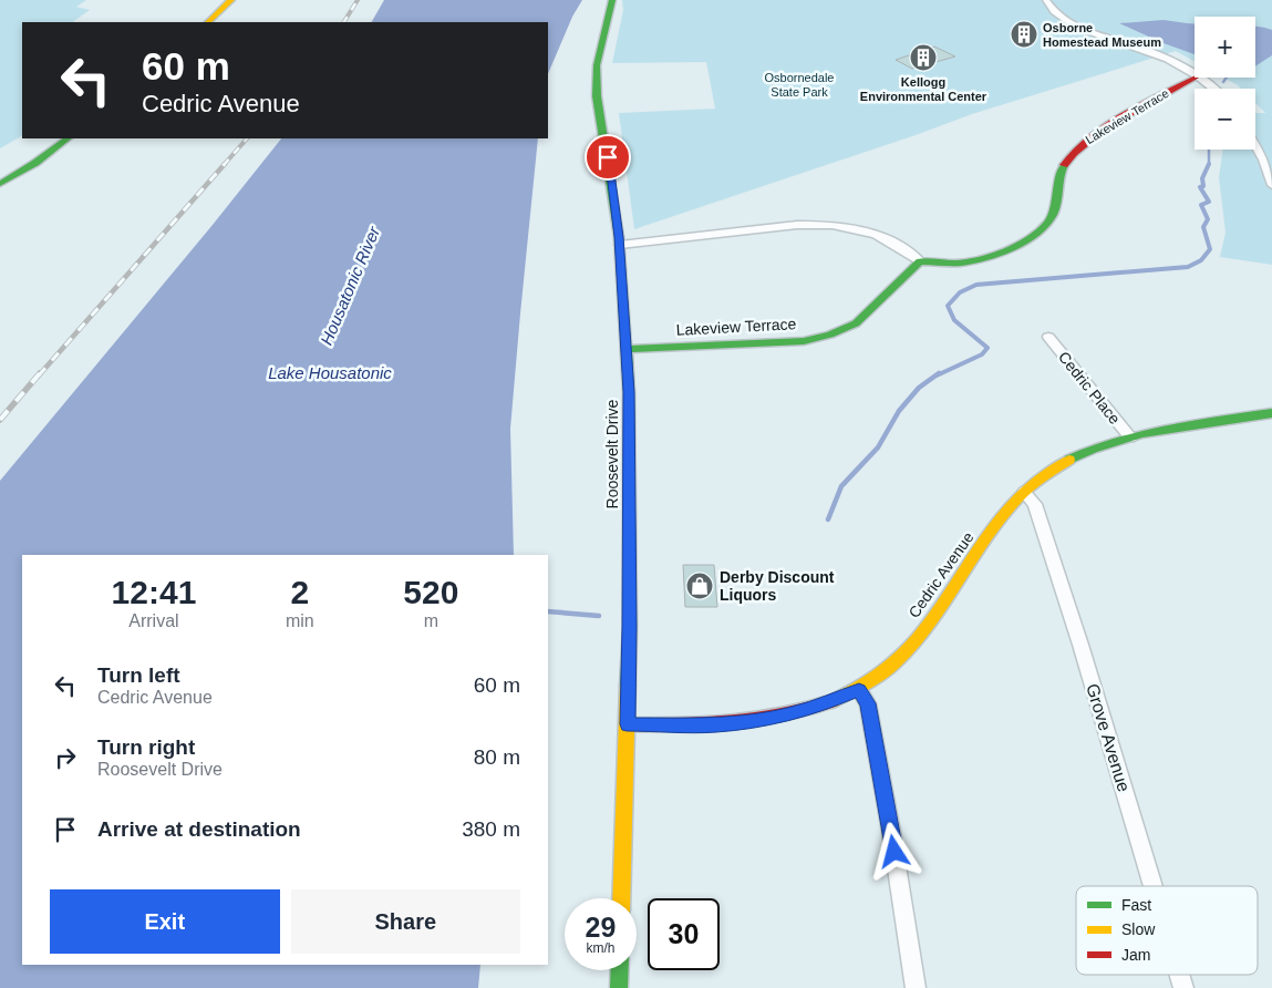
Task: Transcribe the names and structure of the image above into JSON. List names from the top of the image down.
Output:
{
  "streets": {
    "street": [
      "Lakeview Terrace",
      "Cedric Place",
      "Roosevelt Drive",
      "Cedric Avenue",
      "Grove Avenue"
    ]
  },
  "crossings": [
    ["Lakeview Terrace", "Roosevelt Drive"],
    ["Cedric Place", "Cedric Avenue"],
    ["Roosevelt Drive", "Cedric Avenue"],
    ["Cedric Avenue", "Grove Avenue"]
  ],
  "water": ["Housatonic River", "Lake Housatonic"],
  "parks": ["Osbornedale State Park"],
  "places": {
    "building": ["Osborne Homestead Museum", "Kellogg Environmental Center"],
    "shop": ["Derby Discount Liquors"]
  },
  "legend": ["Fast", "Slow", "Jam"],
  "page": {
    "map_buttons": ["+", "−"],
    "turn": ["60 m", "Cedric Avenue"],
    "eta": [
      "12:41",
      "Arrival",
      "2",
      "min",
      "520",
      "m"
    ],
    "list": [
      {
        "name": "Turn left",
        "note": "Cedric Avenue",
        "value": "60 m"
      },
      {
        "name": "Turn right",
        "note": "Roosevelt Drive",
        "value": "80 m"
      },
      {
        "name": "Arrive at destination",
        "value": "380 m"
      }
    ],
    "buttons": ["Exit", "Share"],
    "speed": "29 km/h",
    "limit": "30"
  }
}
